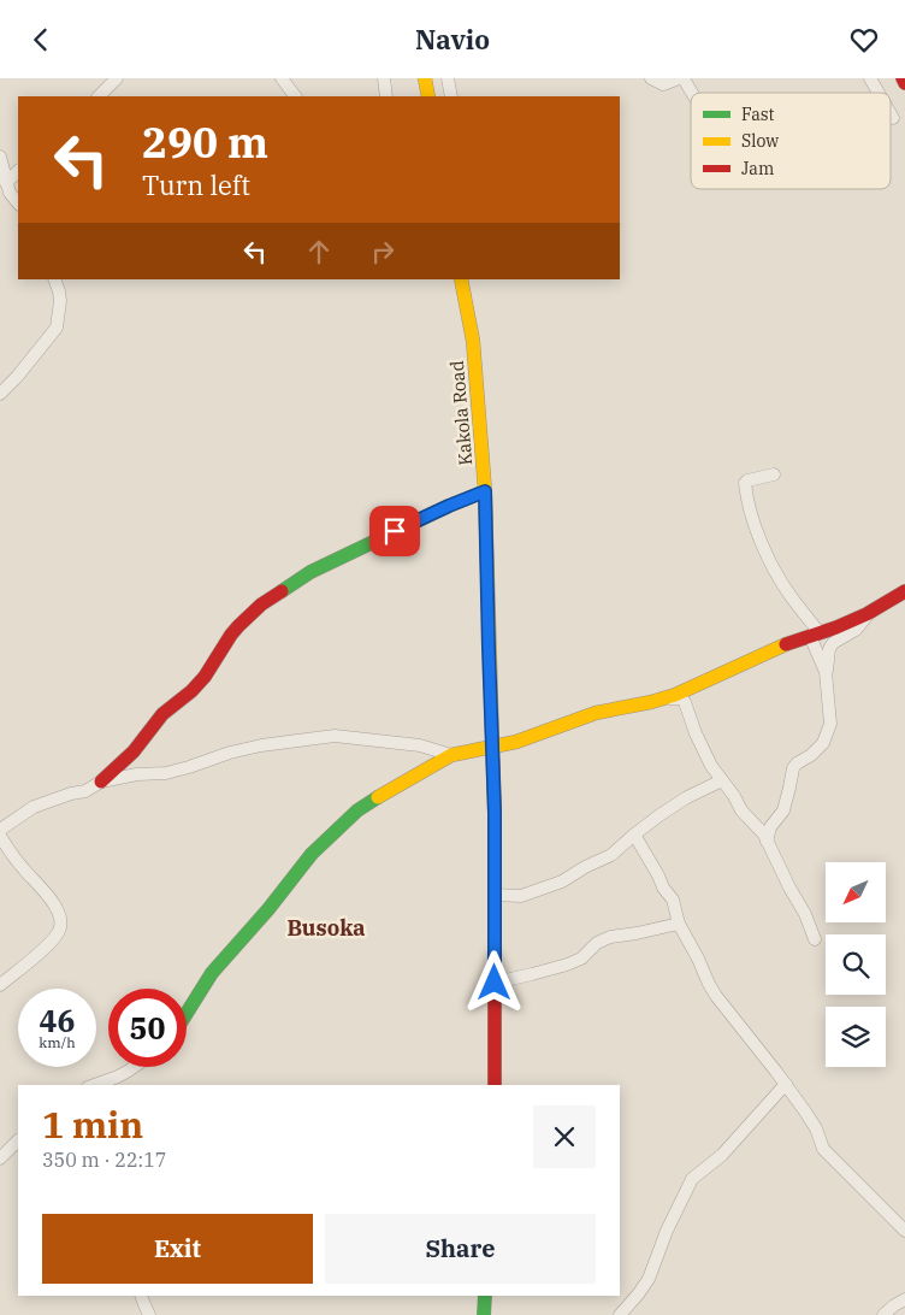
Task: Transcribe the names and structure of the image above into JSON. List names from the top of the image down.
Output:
{
  "streets": {
    "main road": ["Kakola Road"]
  },
  "districts": ["Busoka"],
  "legend": ["Fast", "Slow", "Jam"],
  "north": "bottom left",
  "page": {
    "header": "Navio",
    "turn": ["290 m", "Turn left"],
    "speed": "46 km/h",
    "limit": "50",
    "heading": ["1 min", "350 m · 22:17"],
    "buttons": ["Exit", "Share"]
  }
}
